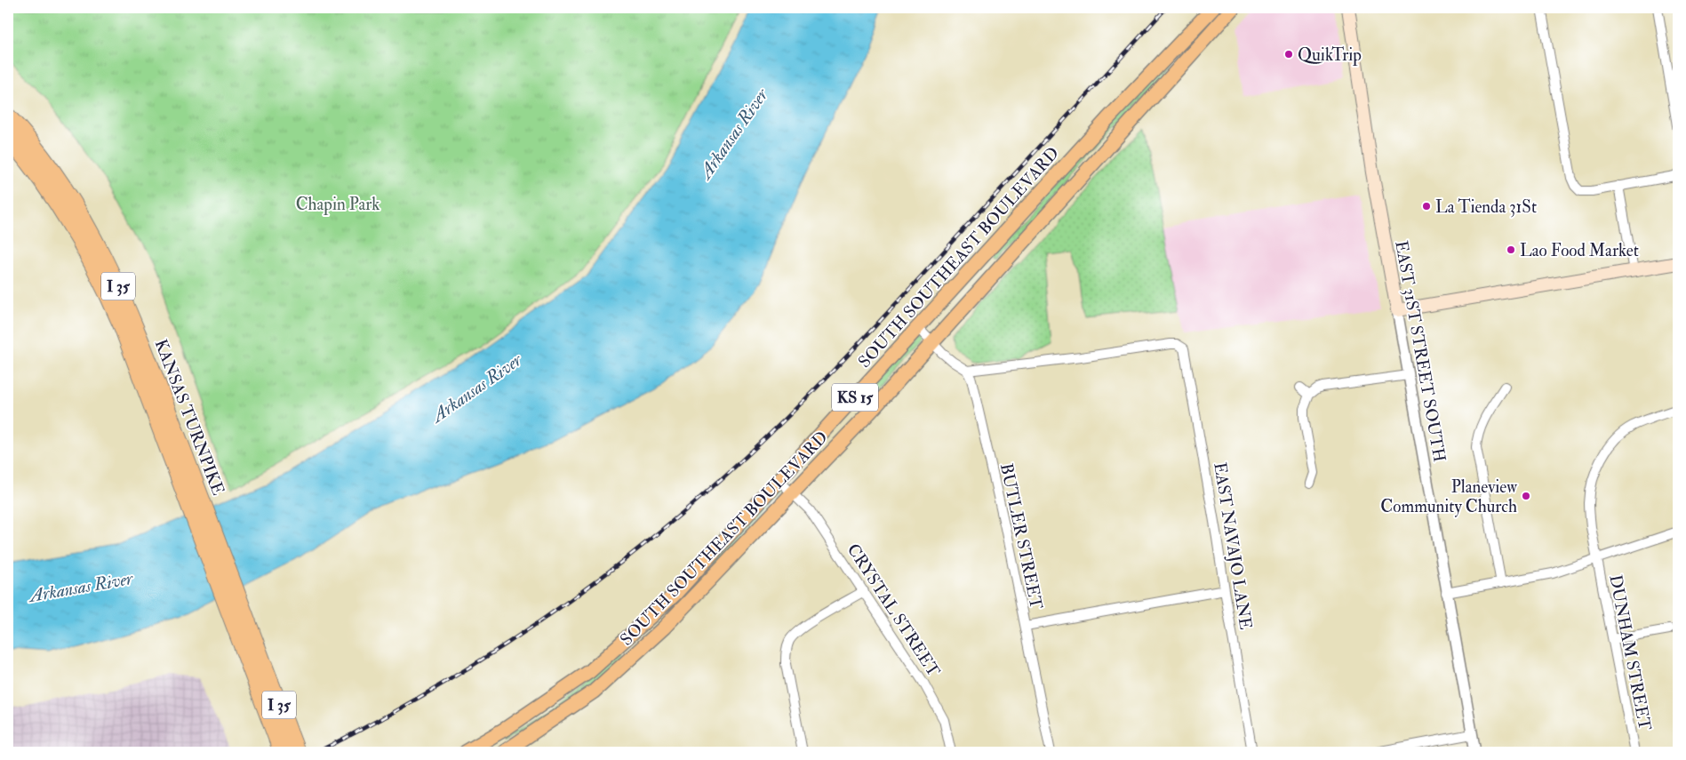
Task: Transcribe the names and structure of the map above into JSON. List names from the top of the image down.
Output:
{
  "streets": {
    "highway": ["I 35", "KANSAS TURNPIKE"],
    "main road": ["SOUTH SOUTHEAST BOULEVARD", "EAST 31ST STREET SOUTH", "KS 15"],
    "street": [
      "BUTLER STREET",
      "EAST NAVAJO LANE",
      "CRYSTAL STREET",
      "DUNHAM STREET"
    ]
  },
  "crossings": [
    ["SOUTH SOUTHEAST BOULEVARD", "CRYSTAL STREET"],
    ["BUTLER STREET", "EAST NAVAJO LANE"]
  ],
  "water": ["Arkansas River"],
  "parks": ["Chapin Park"],
  "places": [
    "QuikTrip",
    "La Tienda 31St",
    "Lao Food Market",
    "Planeview Community Church"
  ]
}
